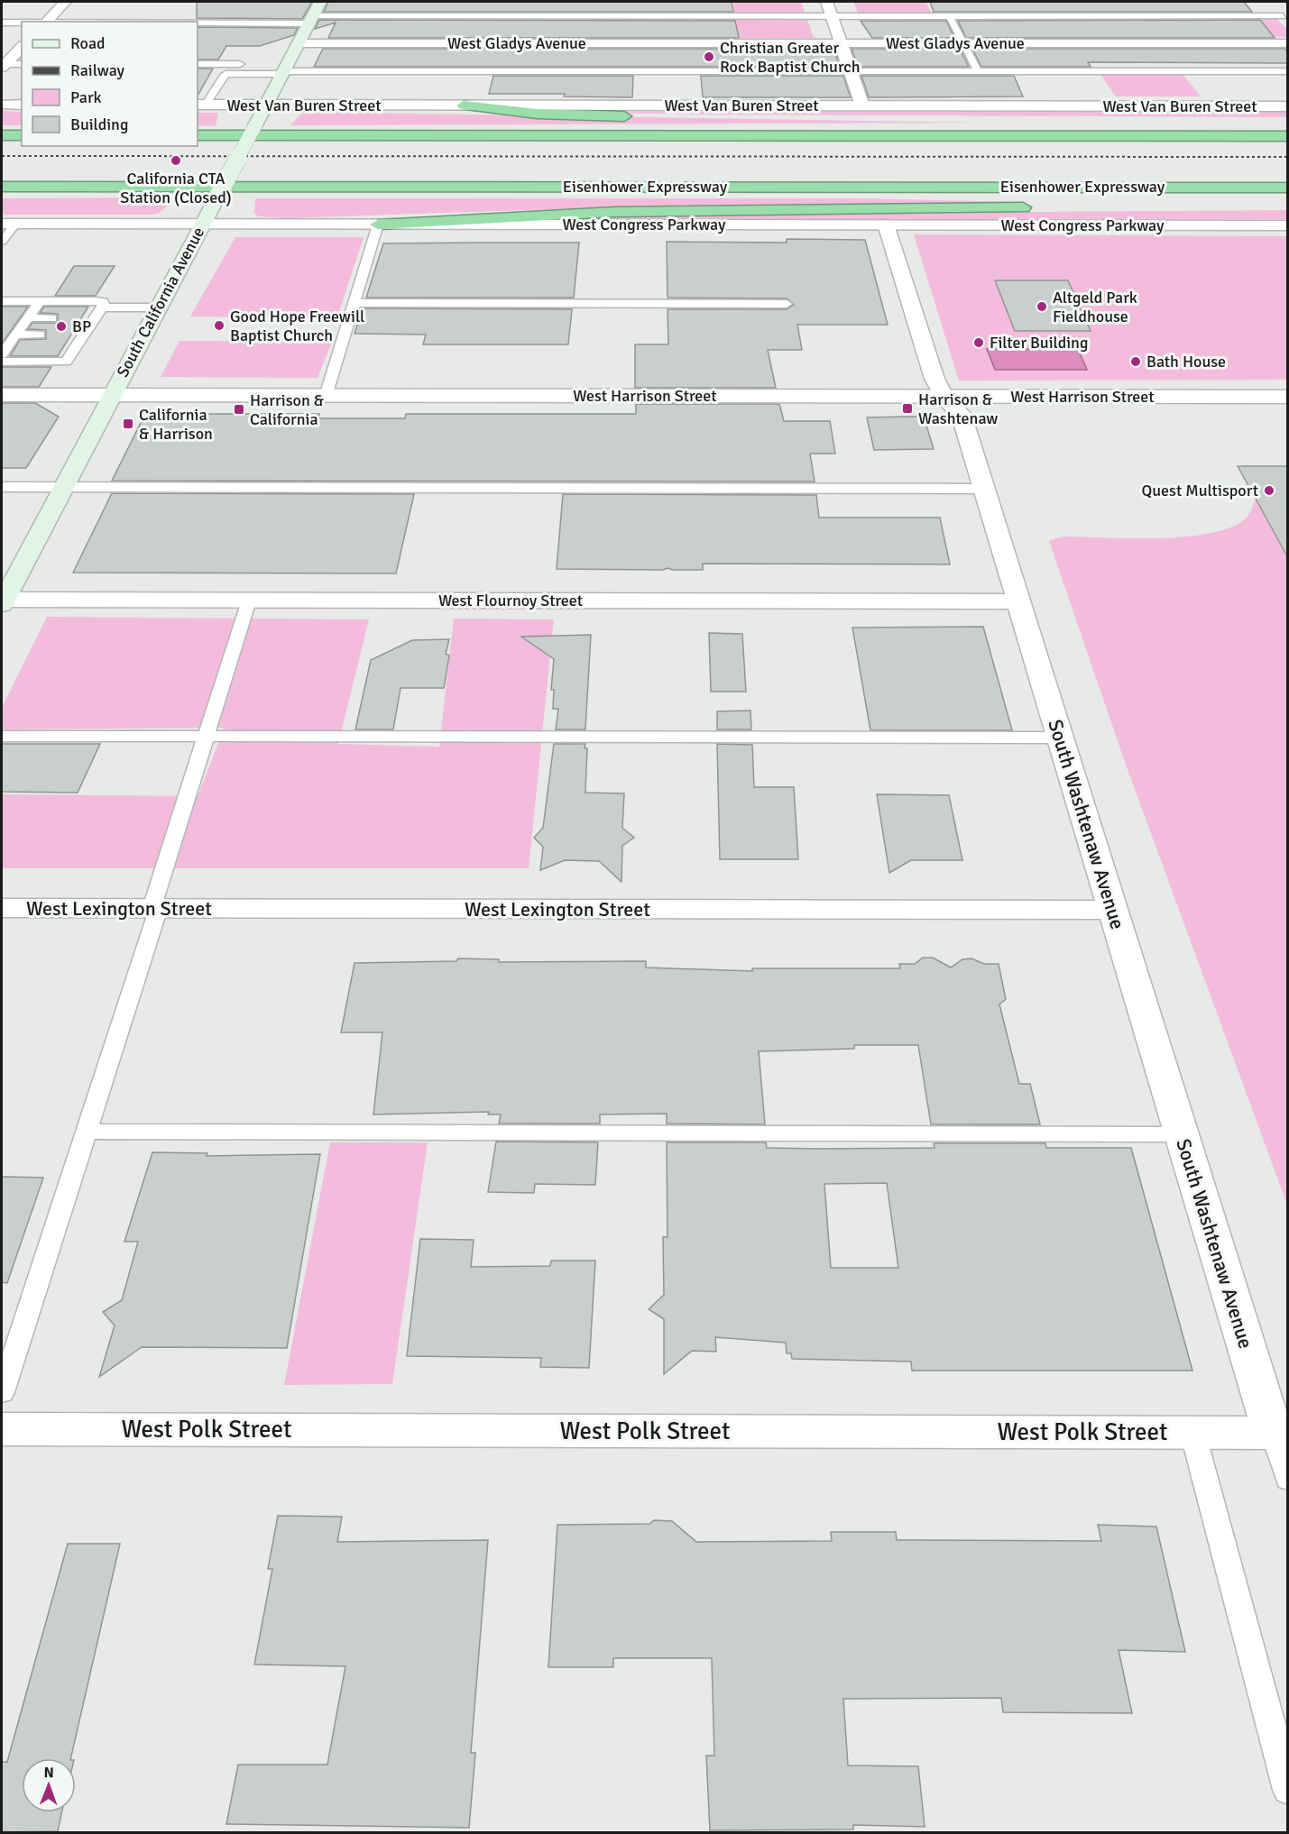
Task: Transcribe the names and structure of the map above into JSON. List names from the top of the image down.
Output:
{
  "streets": {
    "highway": ["Eisenhower Expressway"],
    "main road": ["South California Avenue"],
    "street": [
      "West Gladys Avenue",
      "West Van Buren Street",
      "West Congress Parkway",
      "West Harrison Street",
      "West Flournoy Street",
      "South Washtenaw Avenue",
      "West Lexington Street",
      "West Polk Street"
    ]
  },
  "crossings": [
    ["West Gladys Avenue", "South California Avenue"],
    ["West Van Buren Street", "South California Avenue"],
    ["West Congress Parkway", "South California Avenue"],
    ["West Congress Parkway", "South Washtenaw Avenue"],
    ["South California Avenue", "West Harrison Street"],
    ["South California Avenue", "West Flournoy Street"],
    ["West Harrison Street", "South Washtenaw Avenue"],
    ["West Flournoy Street", "South Washtenaw Avenue"],
    ["South Washtenaw Avenue", "West Lexington Street"],
    ["South Washtenaw Avenue", "West Polk Street"]
  ],
  "places": {
    "other": [
      "Christian Greater Rock Baptist Church",
      "California CTA Station (Closed)",
      "Altgeld Park Fieldhouse",
      "Good Hope Freewill Baptist Church",
      "BP",
      "Filter Building",
      "Bath House",
      "Quest Multisport"
    ],
    "transit": ["Harrison & Washtenaw", "Harrison & California", "California & Harrison"]
  },
  "legend": [
    "Road",
    "Railway",
    "Park",
    "Building"
  ],
  "north": "top"
}
